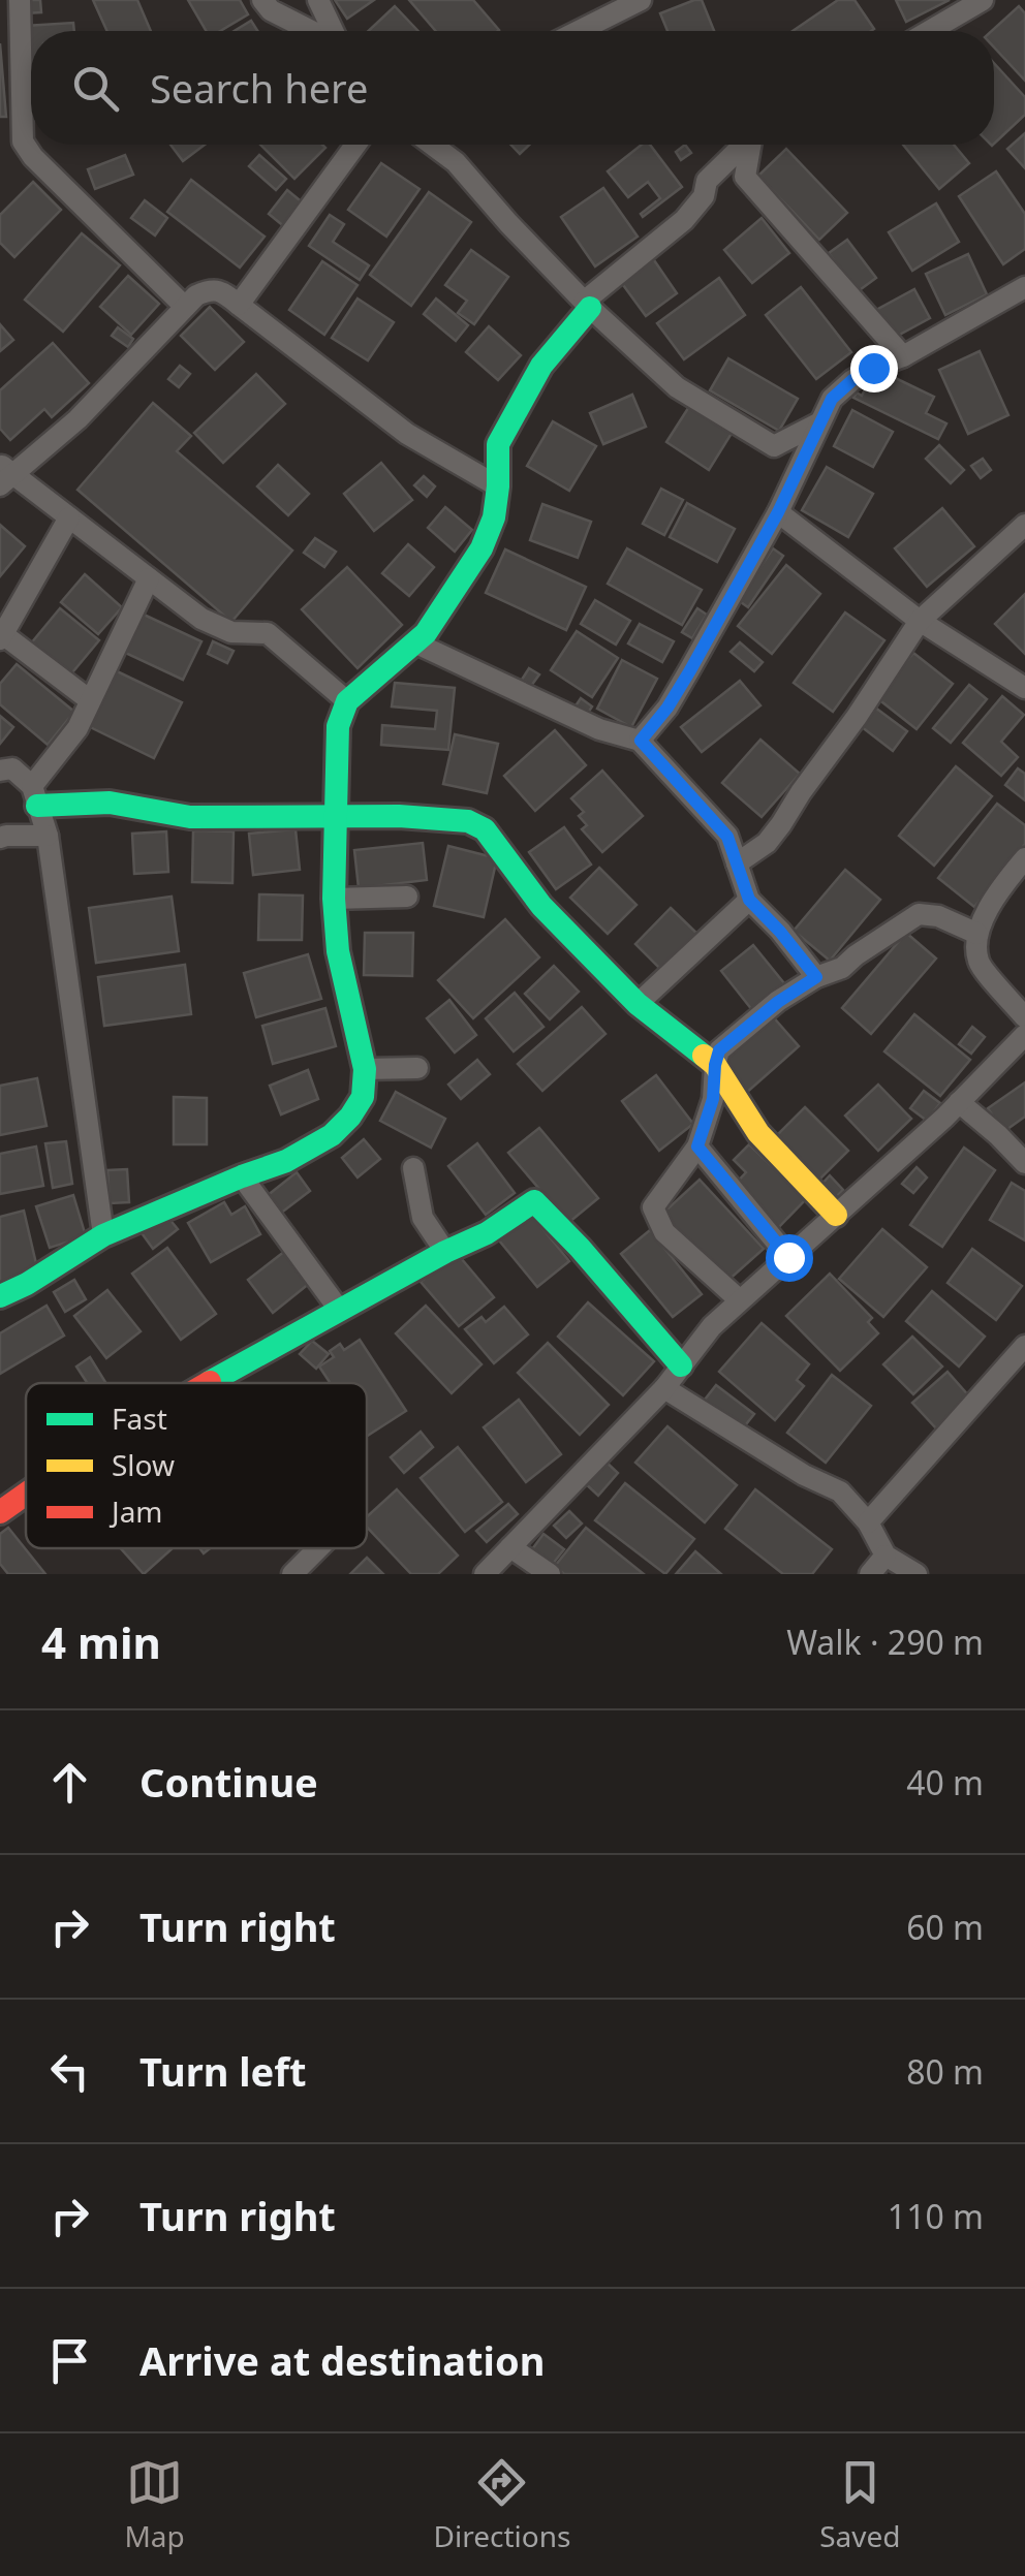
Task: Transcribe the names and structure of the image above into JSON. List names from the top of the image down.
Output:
{
  "legend": ["Fast", "Slow", "Jam"],
  "page": {
    "search": "Search here",
    "heading": ["4 min", "Walk · 290 m"],
    "list": [
      ["Continue", "40 m"],
      ["Turn right", "60 m"],
      ["Turn left", "80 m"],
      ["Turn right", "110 m"],
      "Arrive at destination"
    ],
    "nav": ["Map", "Directions", "Saved"]
  }
}
